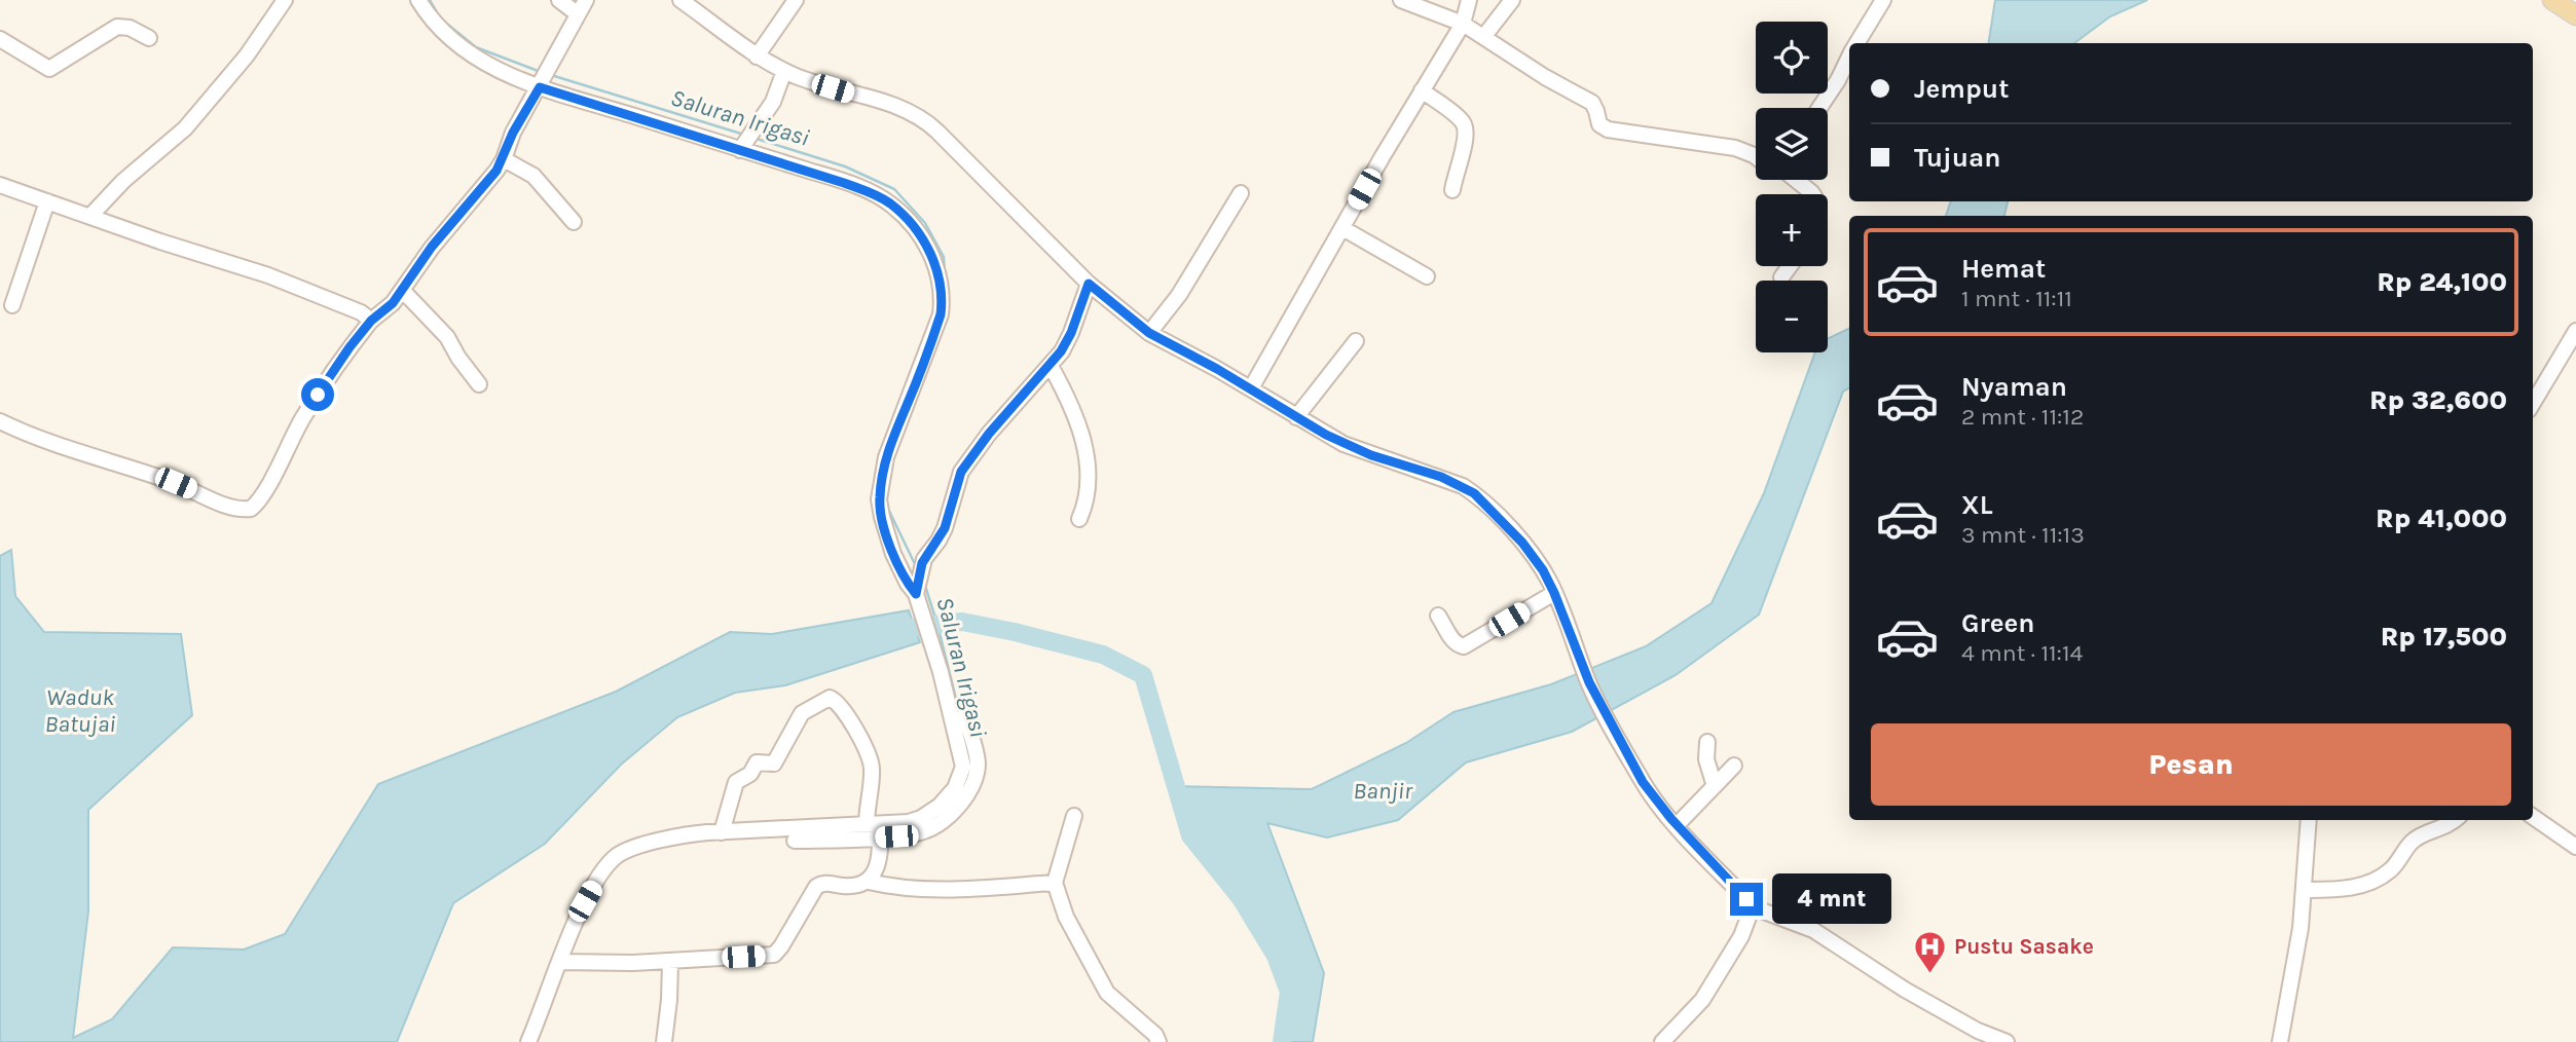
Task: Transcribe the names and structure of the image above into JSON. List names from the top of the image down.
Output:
{
  "water": ["Saluran Irigasi", "Waduk Batujai", "Banjir"],
  "places": {
    "hospital": ["Pustu Sasake"]
  },
  "page": {
    "map_buttons": ["+", "−"],
    "banner": ["Jemput", "Tujuan"],
    "list": [
      {
        "name": "Hemat",
        "note": "1 mnt · 11:11",
        "value": "Rp 24,100"
      },
      {
        "name": "Nyaman",
        "note": "2 mnt · 11:12",
        "value": "Rp 32,600"
      },
      {
        "name": "XL",
        "note": "3 mnt · 11:13",
        "value": "Rp 41,000"
      },
      {
        "name": "Green",
        "note": "4 mnt · 11:14",
        "value": "Rp 17,500"
      }
    ],
    "buttons": "Pesan",
    "bubble": "4 mnt"
  }
}
